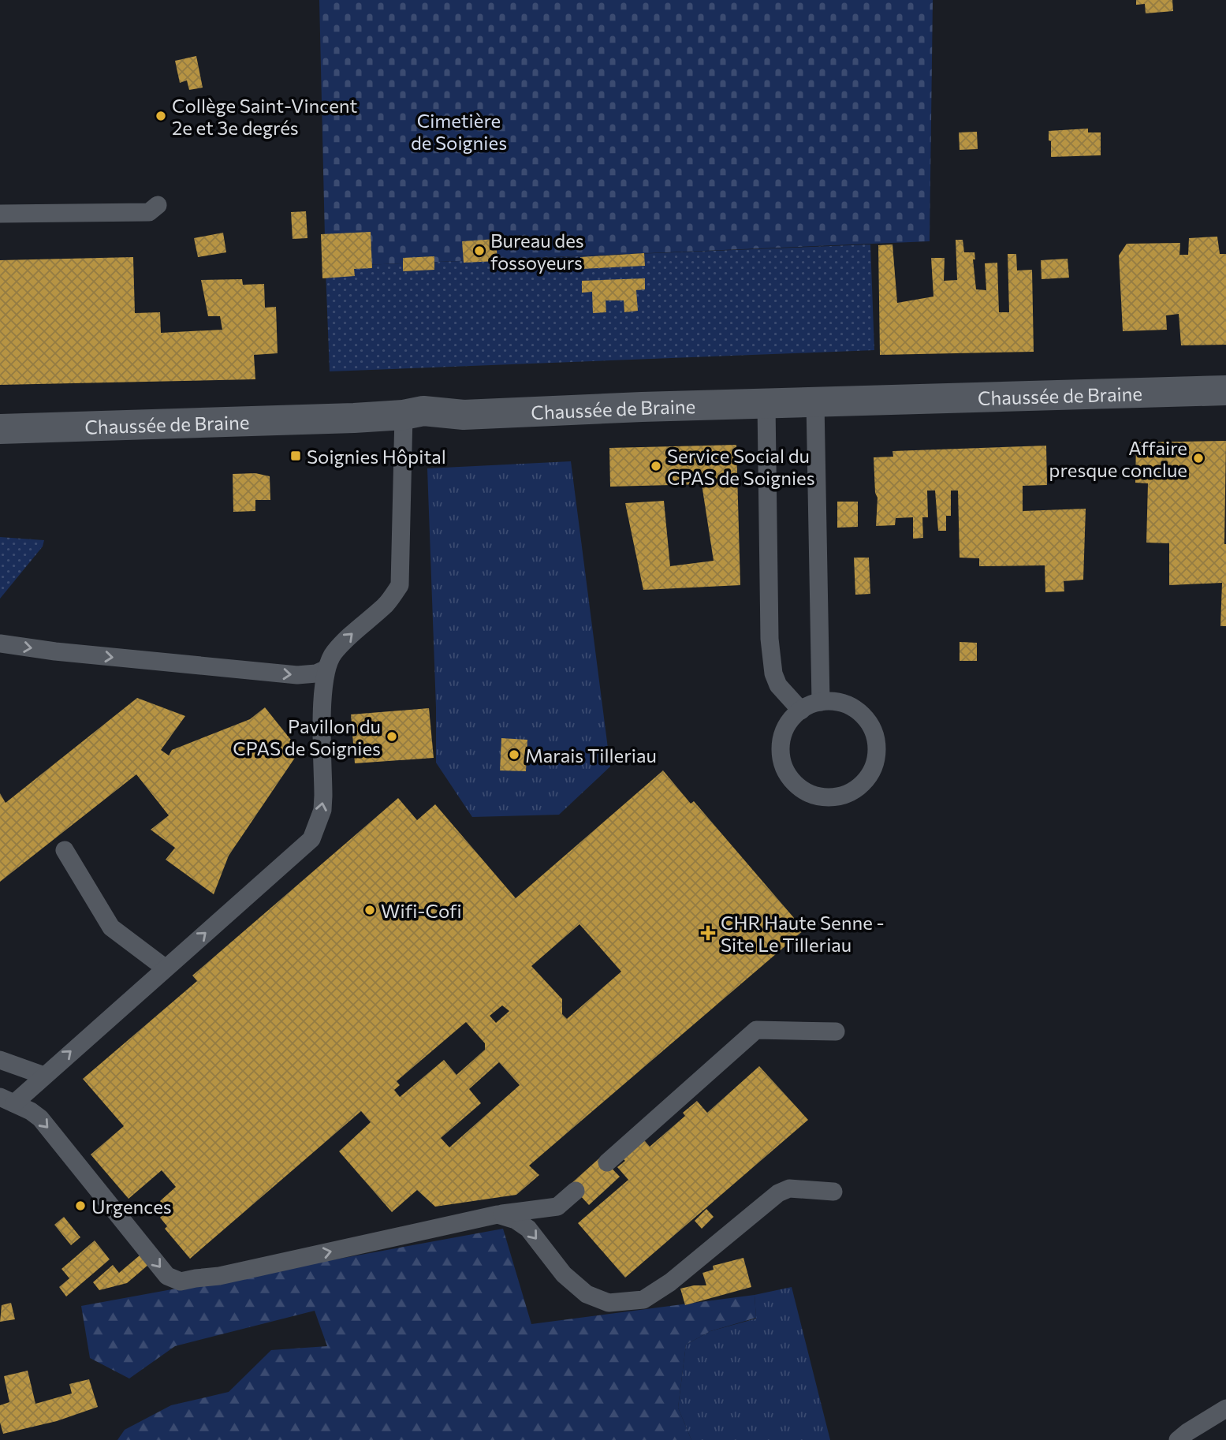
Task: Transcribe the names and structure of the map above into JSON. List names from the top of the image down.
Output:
{
  "streets": {
    "street": ["Chaussée de Braine"]
  },
  "parks": ["Cimetière de Soignies"],
  "places": {
    "other": [
      "Collège Saint-Vincent 2e et 3e degrés",
      "Bureau des fossoyeurs",
      "Affaire presque conclue",
      "Service Social du CPAS de Soignies",
      "Pavillon du CPAS de Soignies",
      "Marais Tilleriau",
      "Wifi-Cofi",
      "Urgences"
    ],
    "transit": ["Soignies Hôpital"],
    "health": ["CHR Haute Senne - Site Le Tilleriau"]
  }
}
